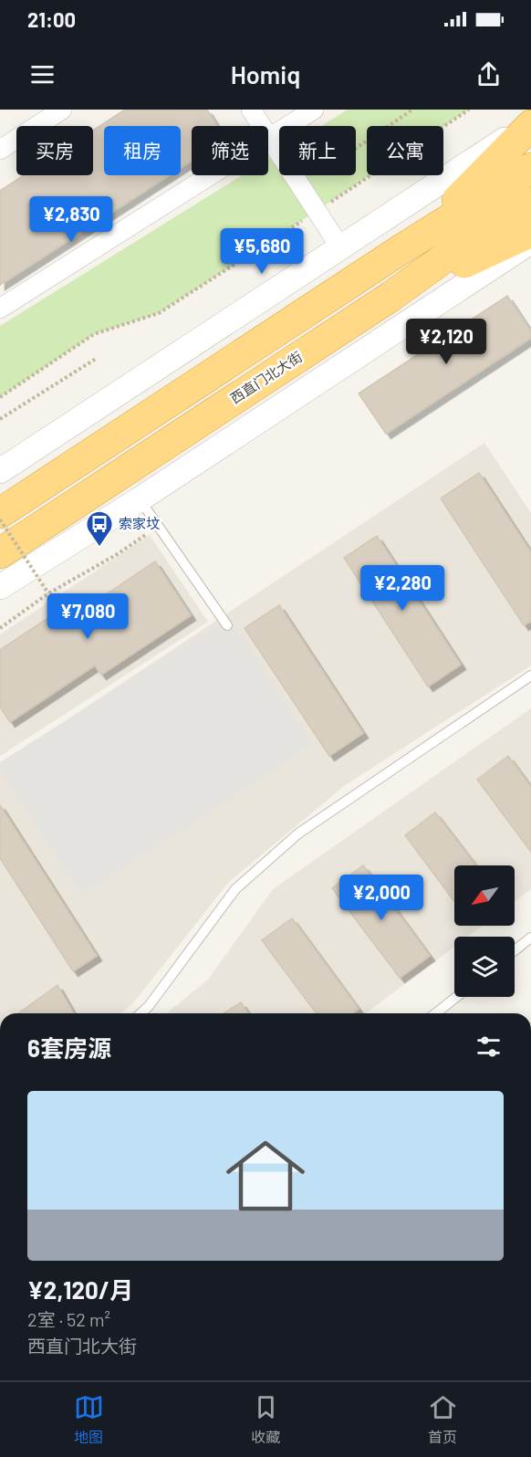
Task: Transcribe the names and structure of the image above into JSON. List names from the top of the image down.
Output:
{
  "streets": {
    "highway": ["西直门北大街"]
  },
  "places": {
    "bus stop": ["索家坟"]
  },
  "north": "bottom left",
  "page": {
    "status": "21:00",
    "header": "Homiq",
    "chip": [
      "买房",
      "租房",
      "筛选",
      "新上",
      "公寓"
    ],
    "price": [
      "¥2,830",
      "¥5,680",
      "¥2,120",
      "¥2,280",
      "¥7,080",
      "¥2,000"
    ],
    "heading": "6套房源",
    "list": [
      {
        "name": "¥2,120/月",
        "note": "2室 · 52 m² · 西直门北大街"
      }
    ],
    "tabs": ["地图", "收藏", "首页"]
  }
}
